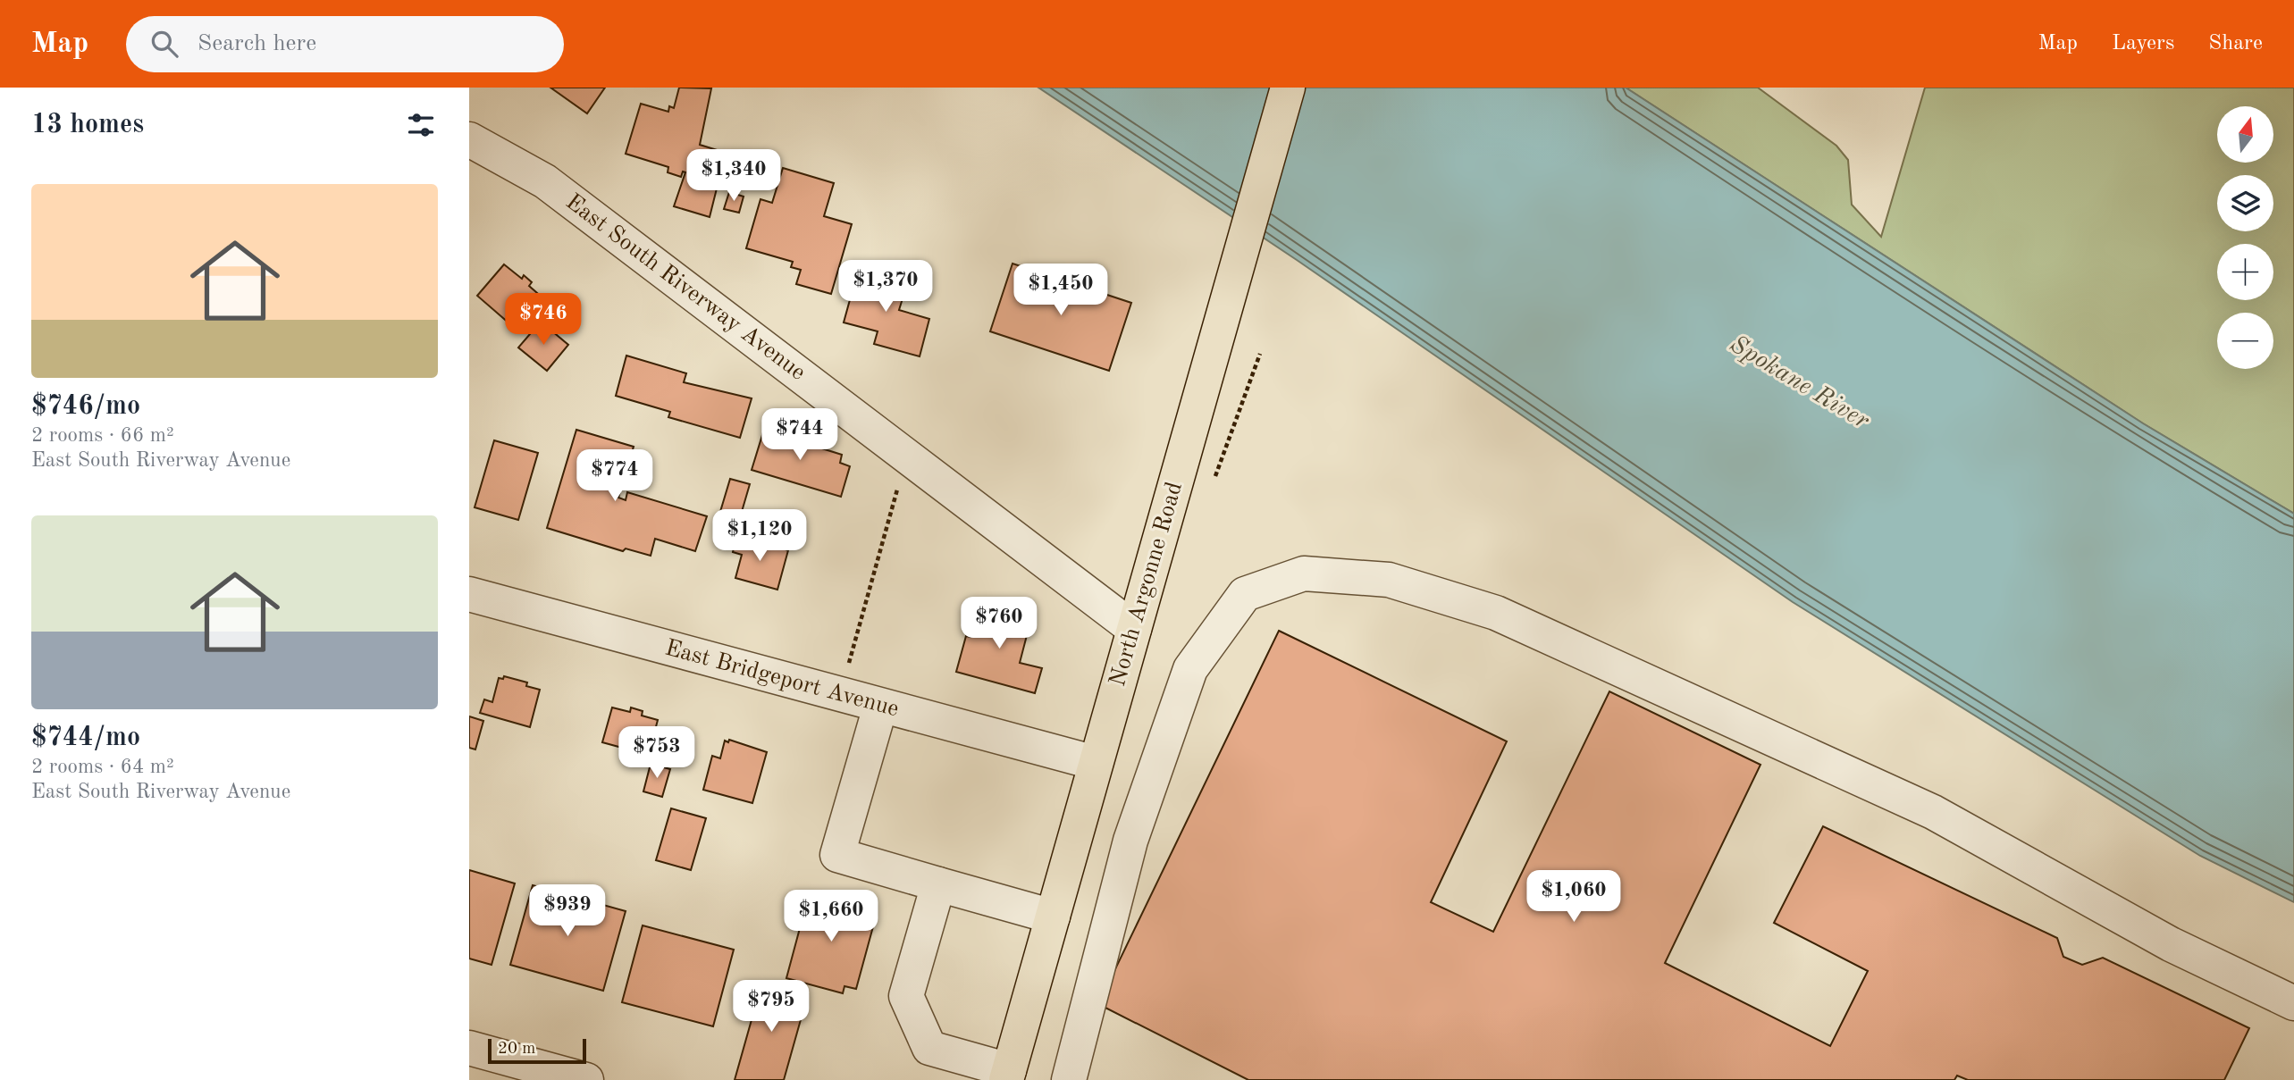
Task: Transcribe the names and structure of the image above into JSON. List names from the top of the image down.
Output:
{
  "streets": {
    "main road": ["North Argonne Road"],
    "street": ["East South Riverway Avenue", "East Bridgeport Avenue"]
  },
  "crossings": [
    ["East South Riverway Avenue", "North Argonne Road"],
    ["North Argonne Road", "East Bridgeport Avenue"]
  ],
  "water": ["Spokane River"],
  "scale_bar": "20 m",
  "north": "top",
  "page": {
    "header": "Map",
    "search": "Search here",
    "nav": ["Map", "Layers", "Share"],
    "heading": "13 homes",
    "map_buttons": ["+", "−"],
    "price": [
      "$1,340",
      "$1,370",
      "$1,450",
      "$746",
      "$744",
      "$774",
      "$1,120",
      "$760",
      "$753",
      "$1,060",
      "$939",
      "$1,660",
      "$795"
    ],
    "list": [
      {
        "name": "$746/mo",
        "note": "2 rooms · 66 m² · East South Riverway Avenue"
      },
      {
        "name": "$744/mo",
        "note": "2 rooms · 64 m² · East South Riverway Avenue"
      }
    ],
    "scale": "20 m"
  }
}
